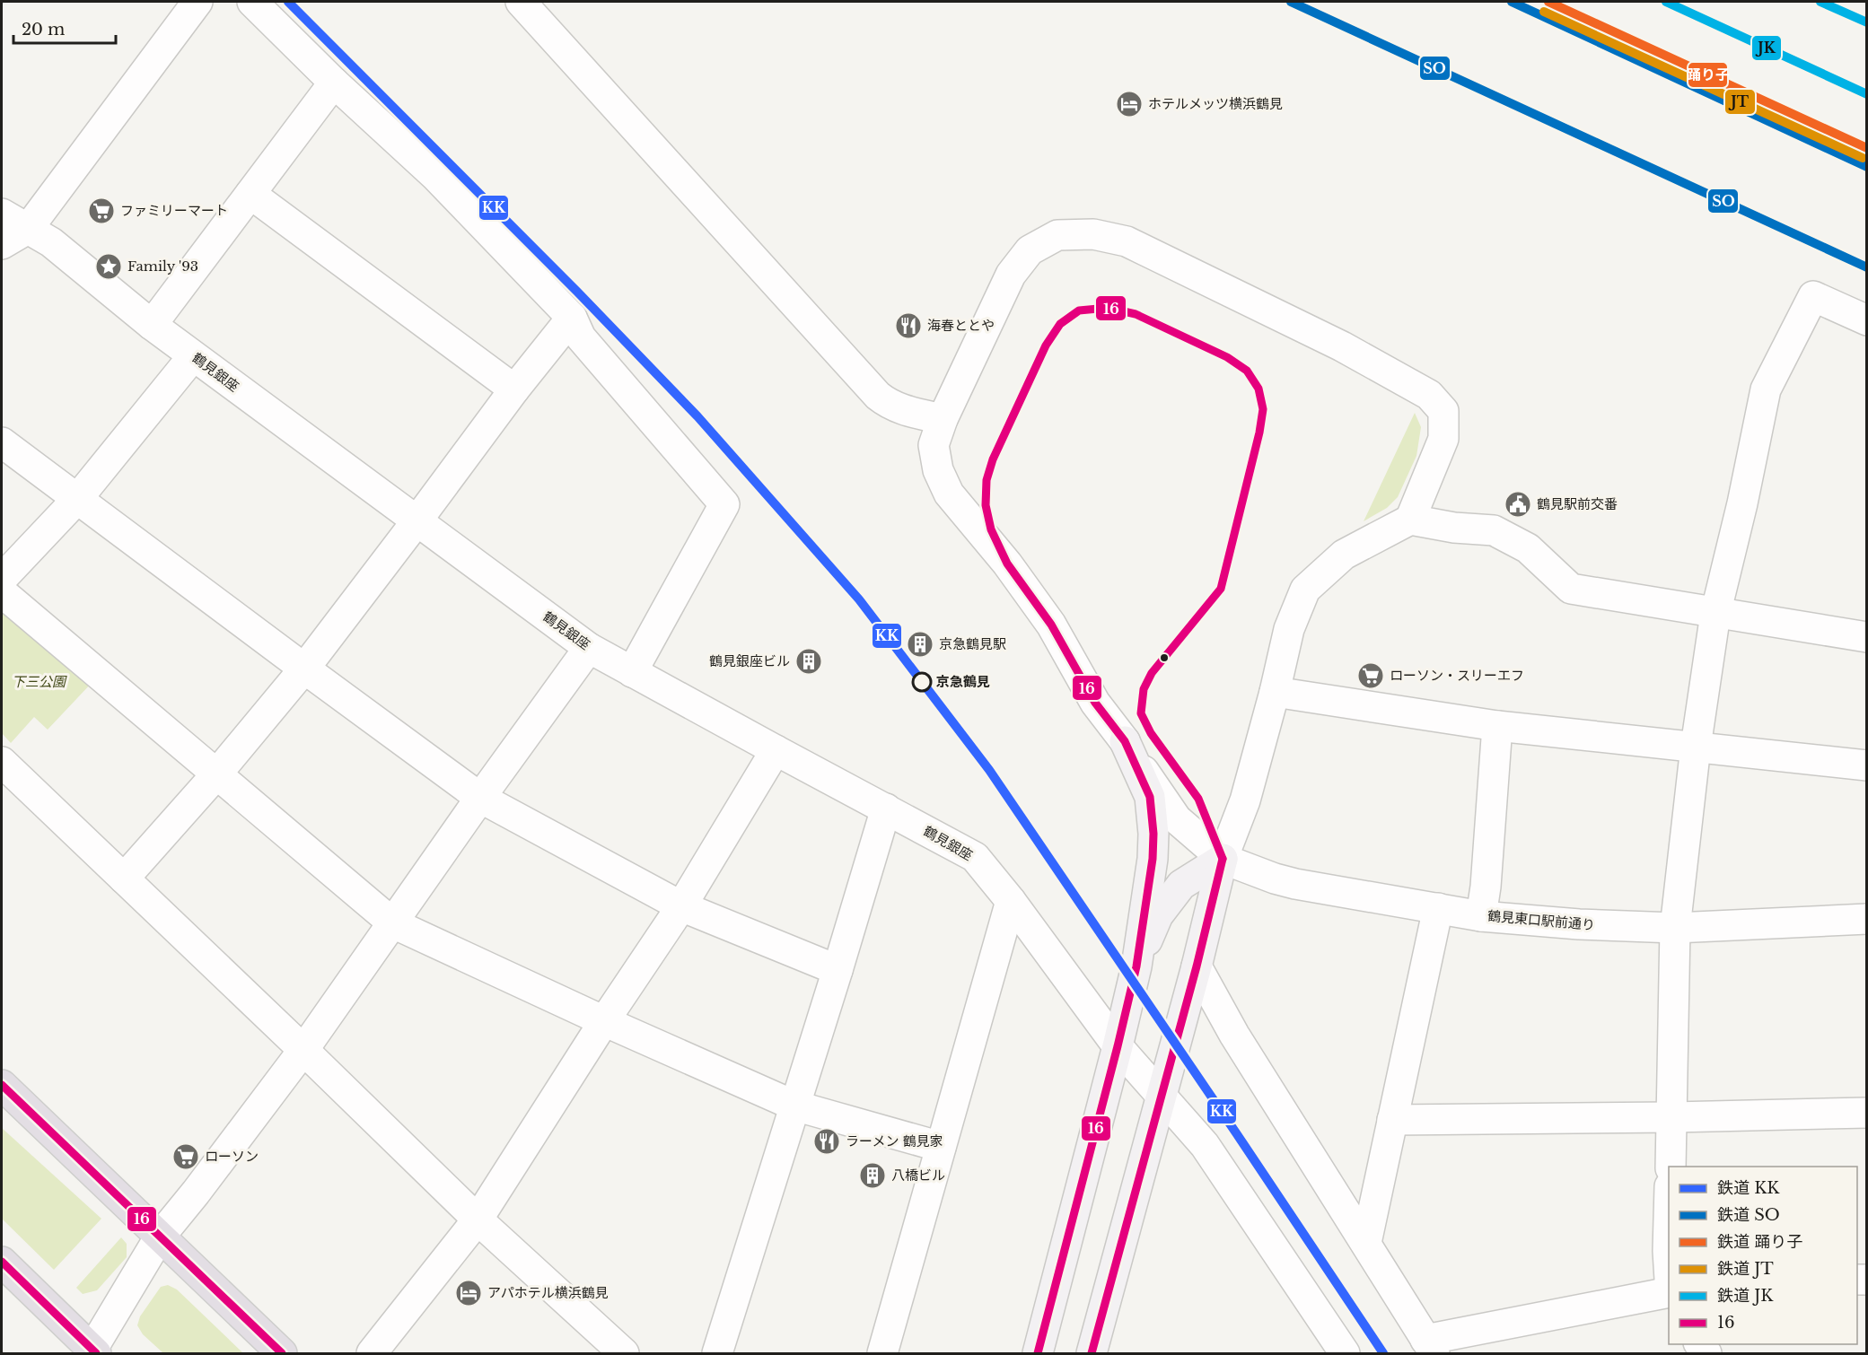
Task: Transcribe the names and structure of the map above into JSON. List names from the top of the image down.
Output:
{
  "streets": {
    "street": ["鶴見銀座", "鶴見東口駅前通り"]
  },
  "parks": ["下三公園"],
  "places": {
    "hotel": ["ホテルメッツ横浜鶴見", "アパホテル横浜鶴見"],
    "supermarket": ["ファミリーマート", "ローソン・スリーエフ", "ローソン"],
    "place": ["Family '93"],
    "restaurant": ["海春ととや", "ラーメン 鶴見家"],
    "public building": ["鶴見駅前交番"],
    "building": ["京急鶴見駅", "鶴見銀座ビル", "八橋ビル"],
    "other": ["京急鶴見"]
  },
  "lines": [
    "rail line KK",
    "rail line SO",
    "rail line 踊り子",
    "rail line JK",
    "rail line JT",
    "transit line 16"
  ],
  "legend": [
    "鉄道 KK",
    "鉄道 SO",
    "鉄道 踊り子",
    "鉄道 JT",
    "鉄道 JK",
    "16"
  ],
  "scale_bar": "20 m"
}
